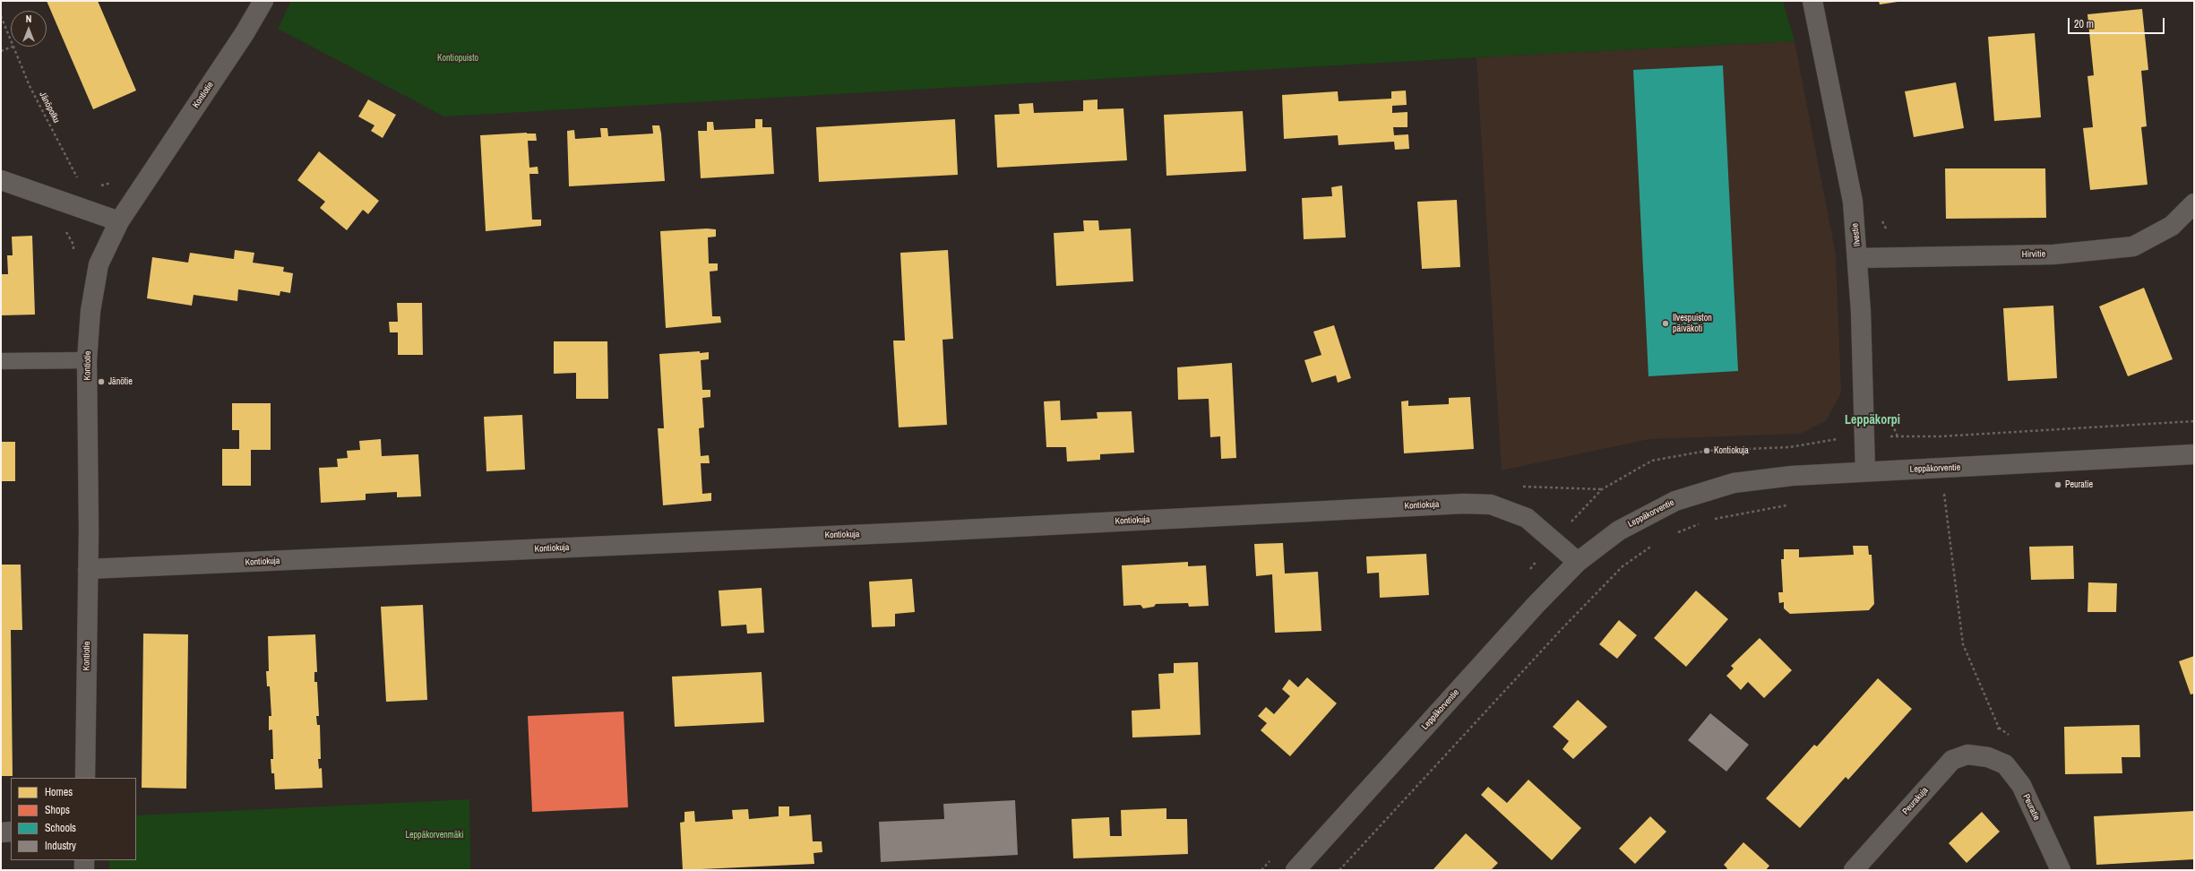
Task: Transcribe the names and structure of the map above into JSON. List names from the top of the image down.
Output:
{
  "streets": {
    "street": [
      "Kontiotie",
      "Ilvestie",
      "Hirvitie",
      "Leppäkorventie",
      "Kontiokuja",
      "Peurakuja",
      "Peuratie"
    ],
    "path": ["Jänöpolku"]
  },
  "crossings": [
    ["Kontiotie", "Kontiokuja"],
    ["Ilvestie", "Hirvitie"],
    ["Ilvestie", "Leppäkorventie"],
    ["Leppäkorventie", "Kontiokuja"],
    ["Peurakuja", "Peuratie"]
  ],
  "districts": ["Leppäkorpi"],
  "parks": ["Kontiopuisto", "Leppäkorvenmäki"],
  "places": [
    "Ilvespuiston päiväkoti",
    "Jänötie",
    "Kontiokuja",
    "Peuratie"
  ],
  "legend": [
    "Homes",
    "Shops",
    "Schools",
    "Industry"
  ],
  "scale_bar": "20 m",
  "north": "top"
}
